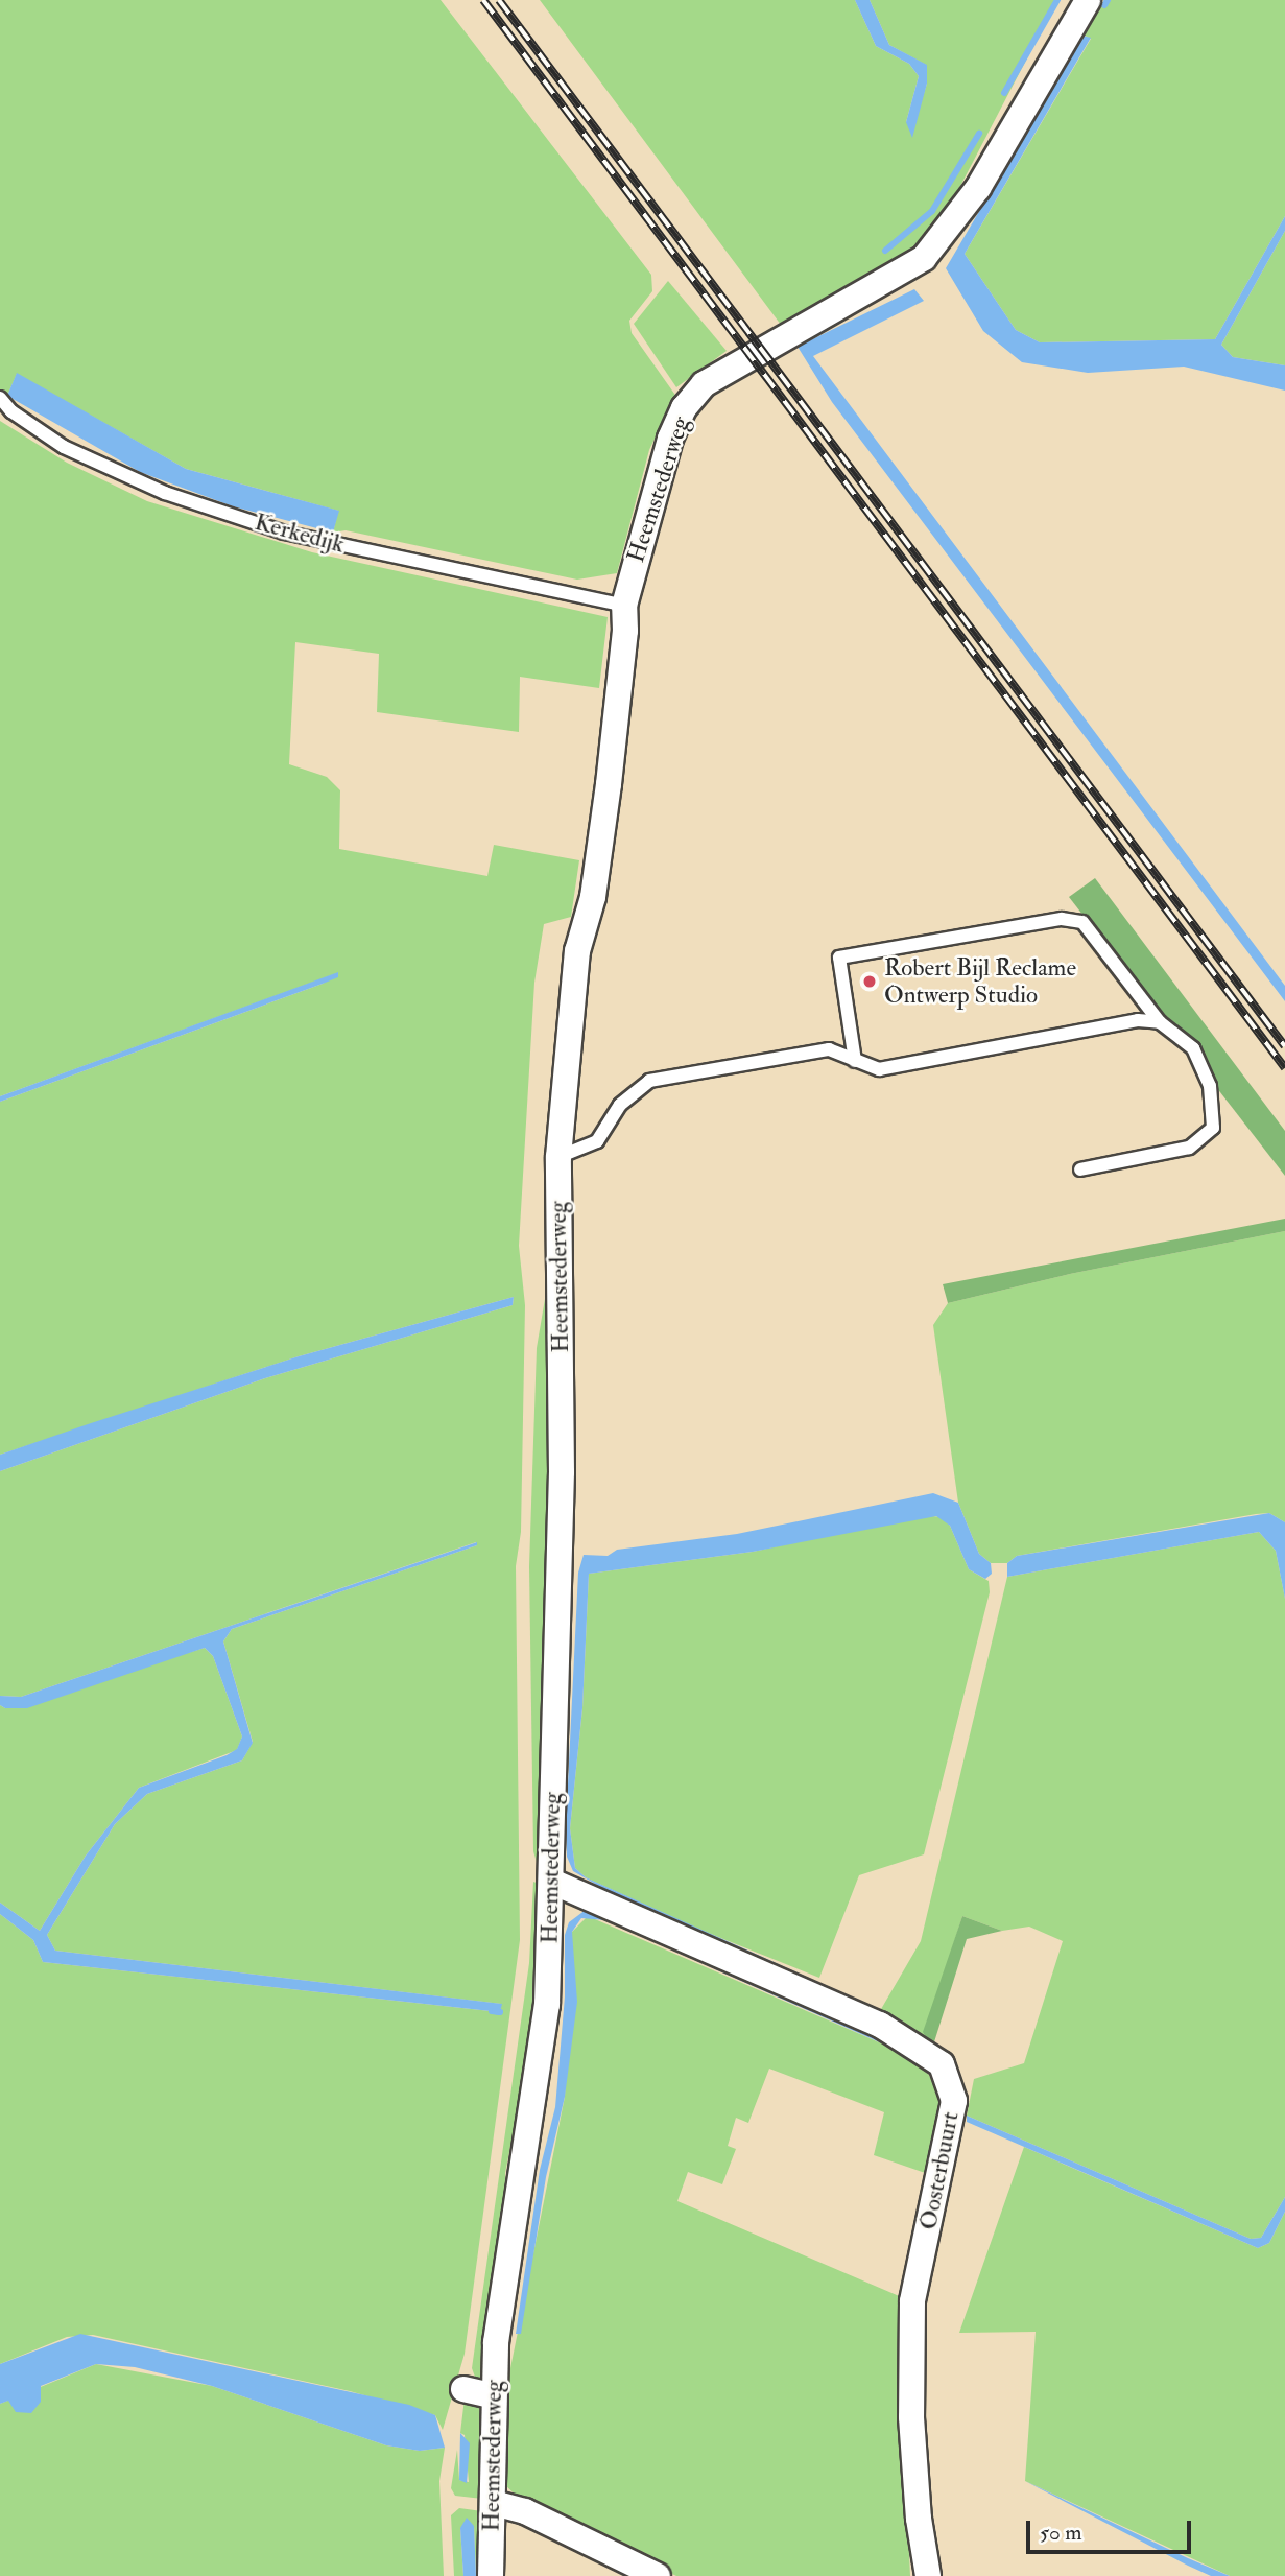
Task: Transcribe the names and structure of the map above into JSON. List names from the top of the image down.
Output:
{
  "streets": {
    "street": ["Heemstederweg", "Oosterbuurt"],
    "lane": ["Kerkedijk"]
  },
  "crossings": [
    ["Heemstederweg", "Kerkedijk"],
    ["Heemstederweg", "Oosterbuurt"]
  ],
  "places": ["Robert Bijl Reclame Ontwerp Studio"],
  "scale_bar": "50 m"
}
